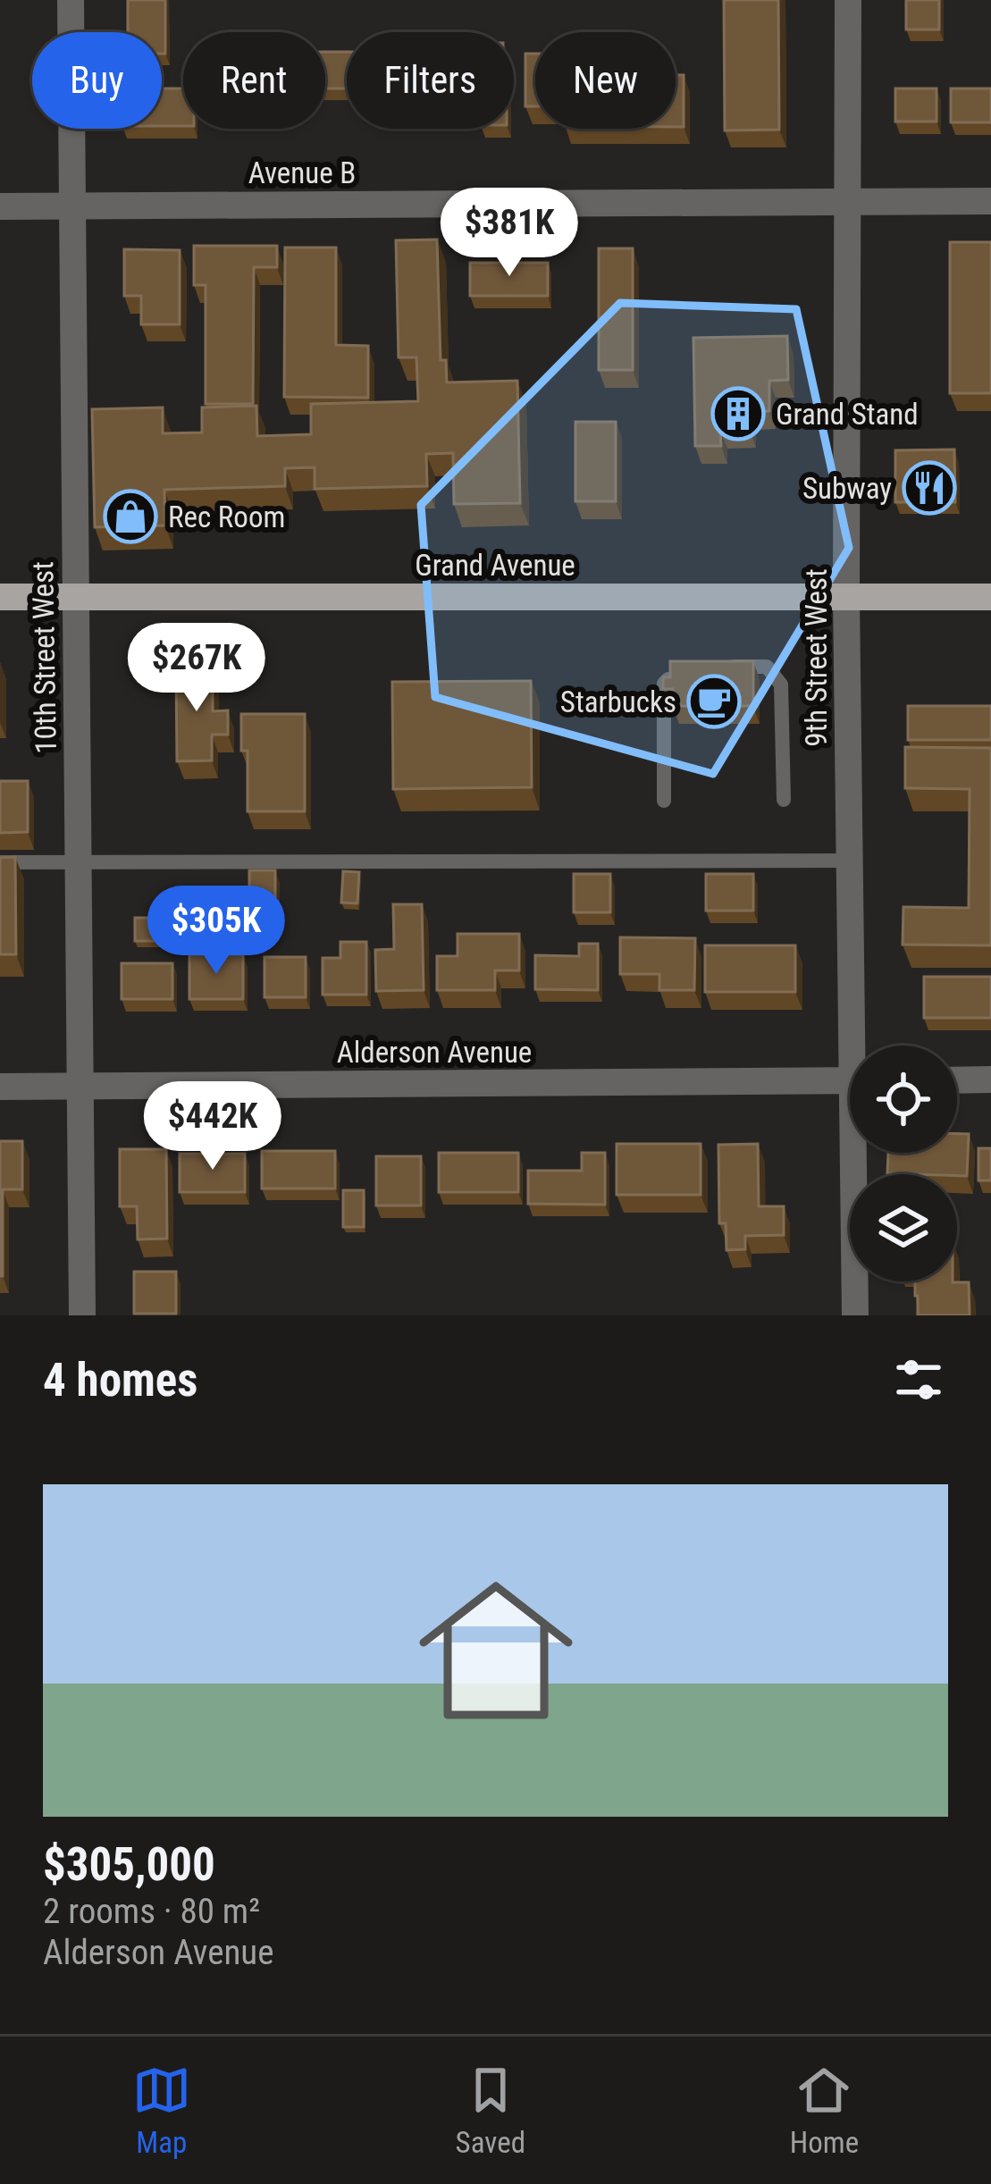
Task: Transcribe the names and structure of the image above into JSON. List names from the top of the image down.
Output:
{
  "streets": {
    "main road": ["Grand Avenue"],
    "street": [
      "Avenue B",
      "10th Street West",
      "9th Street West",
      "Alderson Avenue"
    ]
  },
  "crossings": [
    ["Avenue B", "10th Street West"],
    ["Avenue B", "9th Street West"],
    ["Grand Avenue", "10th Street West"],
    ["Grand Avenue", "9th Street West"],
    ["10th Street West", "Alderson Avenue"]
  ],
  "places": {
    "building": ["Grand Stand"],
    "restaurant": ["Subway"],
    "shop": ["Rec Room"],
    "cafe": ["Starbucks"]
  },
  "page": {
    "chip": [
      "Buy",
      "Rent",
      "Filters",
      "New"
    ],
    "price": [
      "$381K",
      "$267K",
      "$305K",
      "$442K"
    ],
    "heading": "4 homes",
    "list": [
      {
        "name": "$305,000",
        "note": "2 rooms · 80 m² · Alderson Avenue"
      }
    ],
    "tabs": ["Map", "Saved", "Home"]
  }
}
